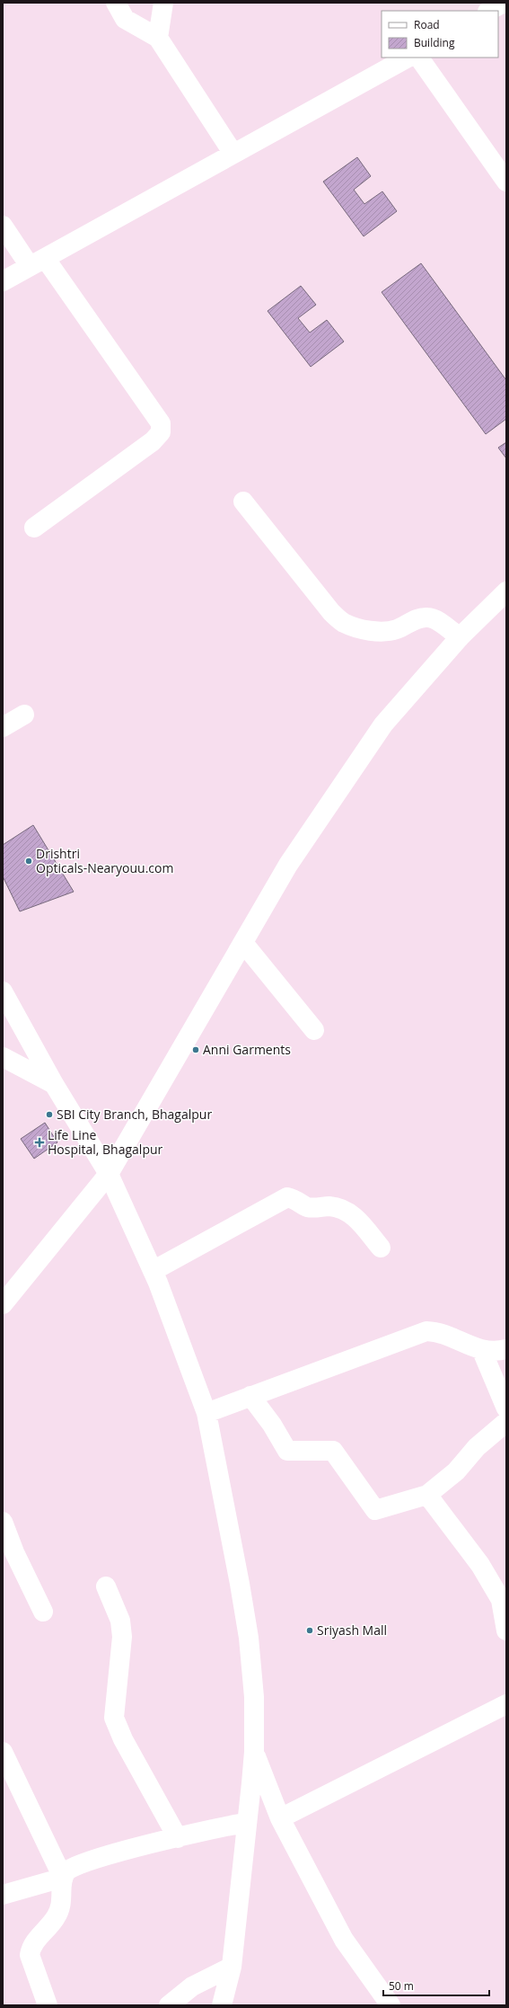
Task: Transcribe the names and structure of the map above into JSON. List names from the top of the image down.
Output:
{
  "places": {
    "other": [
      "Drishtri Opticals-Nearyouu.com",
      "Anni Garments",
      "SBI City Branch, Bhagalpur",
      "Sriyash Mall"
    ],
    "health": ["Life Line Hospital, Bhagalpur"]
  },
  "legend": ["Road", "Building"],
  "scale_bar": "50 m"
}
